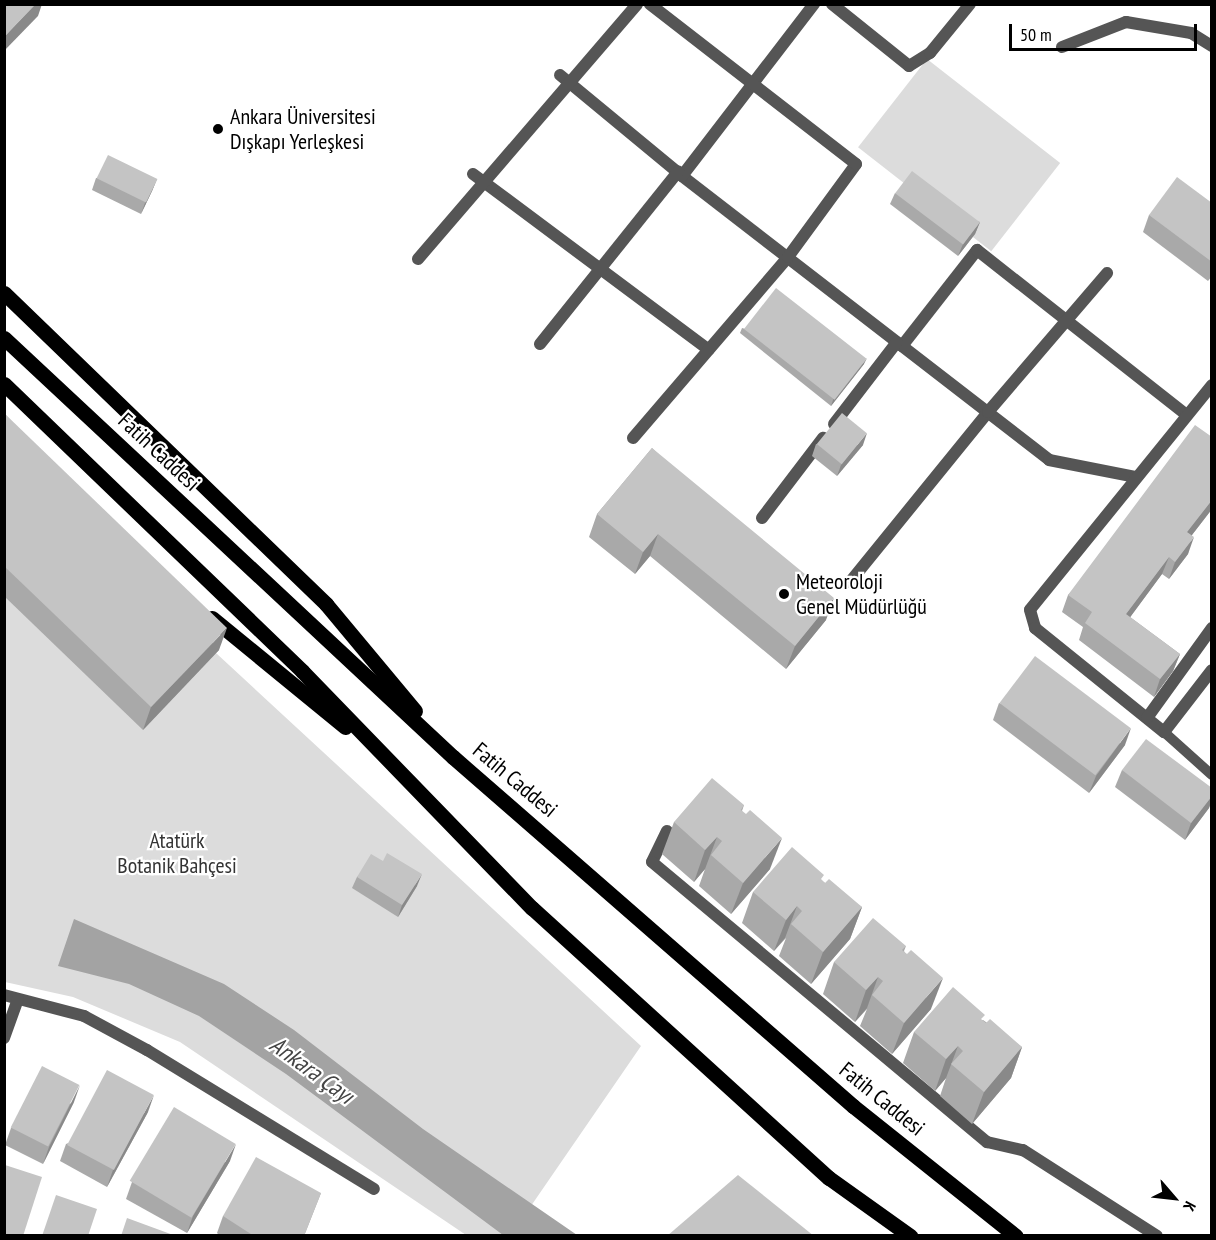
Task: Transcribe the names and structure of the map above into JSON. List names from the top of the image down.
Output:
{
  "streets": {
    "main road": ["Fatih Caddesi"]
  },
  "water": ["Ankara Çayı"],
  "parks": ["Atatürk Botanik Bahçesi"],
  "places": ["Ankara Üniversitesi Dışkapı Yerleşkesi", "Meteoroloji Genel Müdürlüğü"],
  "scale_bar": "50 m",
  "north": "bottom right"
}
